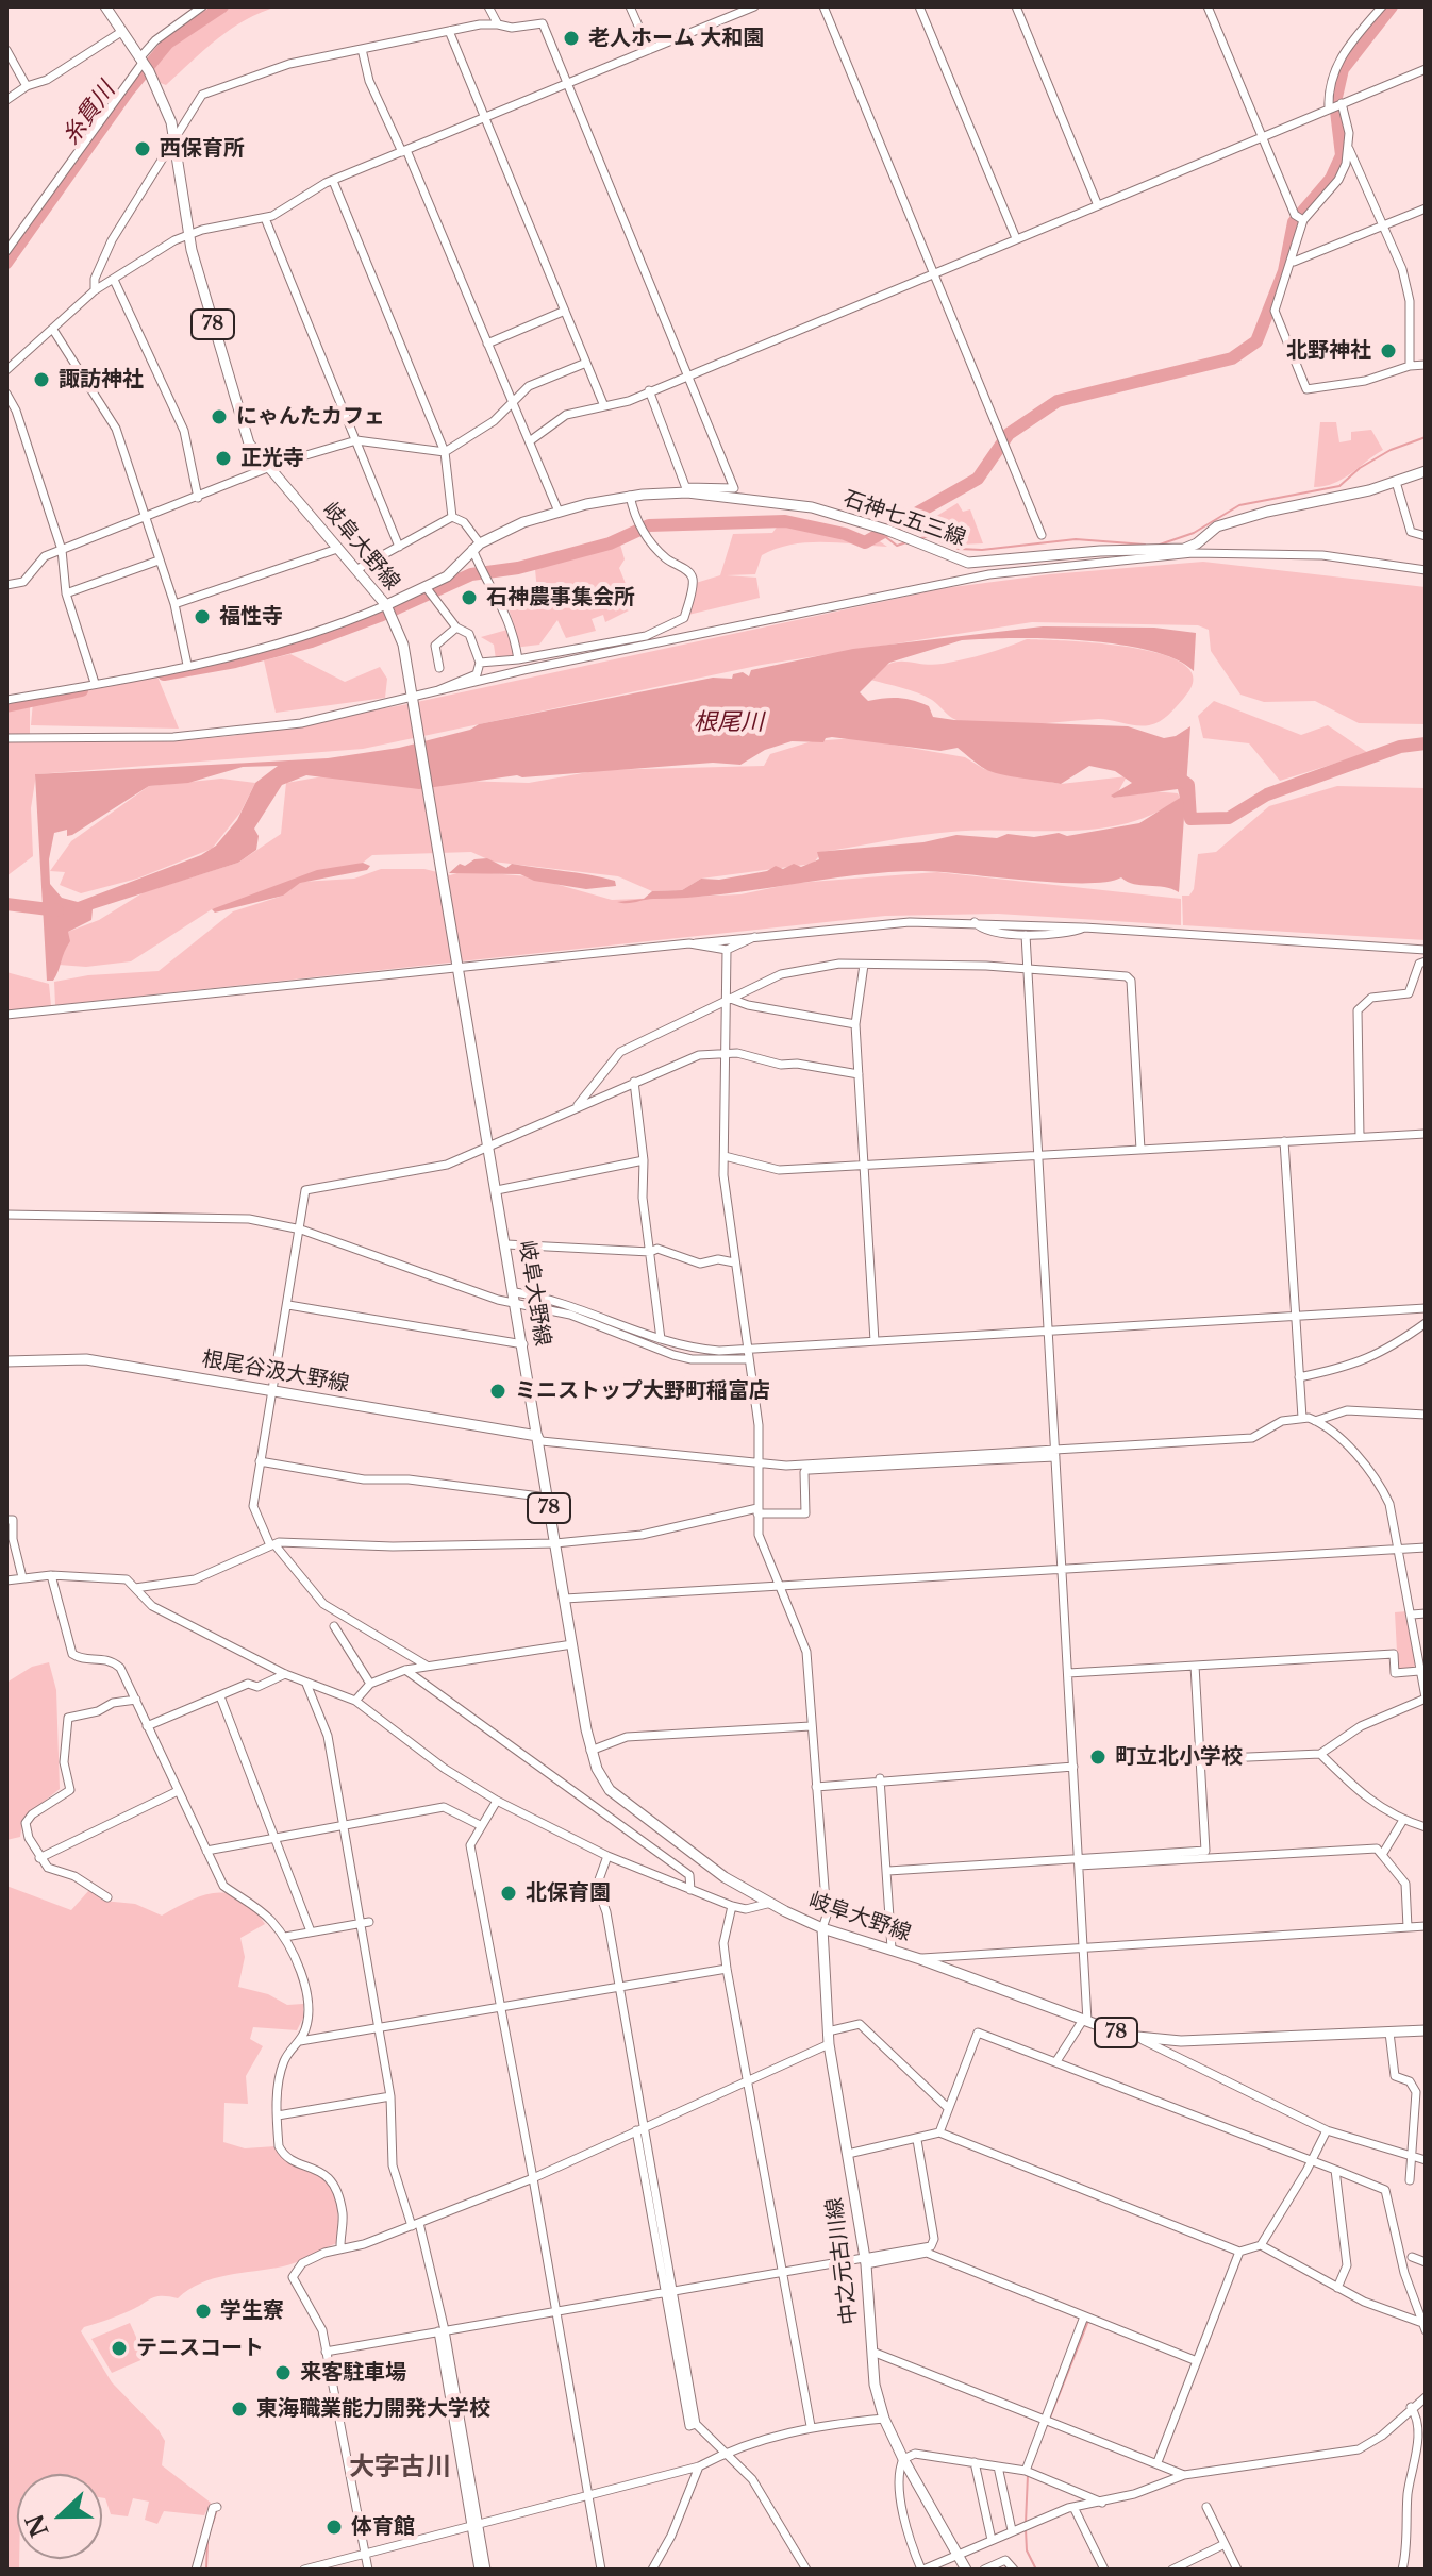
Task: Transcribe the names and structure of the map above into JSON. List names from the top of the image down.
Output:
{
  "streets": {
    "main road": [
      "78",
      "石神七五三線",
      "岐阜大野線",
      "根尾谷汲大野線",
      "中之元古川線"
    ]
  },
  "crossings": [
    ["石神七五三線", "岐阜大野線"],
    ["岐阜大野線", "根尾谷汲大野線"],
    ["岐阜大野線", "中之元古川線"]
  ],
  "districts": ["大字古川"],
  "water": ["糸貫川", "根尾川"],
  "places": [
    "老人ホーム 大和園",
    "西保育所",
    "北野神社",
    "諏訪神社",
    "にゃんたカフェ",
    "正光寺",
    "石神農事集会所",
    "福性寺",
    "ミニストップ大野町稲富店",
    "町立北小学校",
    "北保育園",
    "学生寮",
    "テニスコート",
    "来客駐車場",
    "東海職業能力開発大学校",
    "体育館"
  ],
  "north": "left"
}
